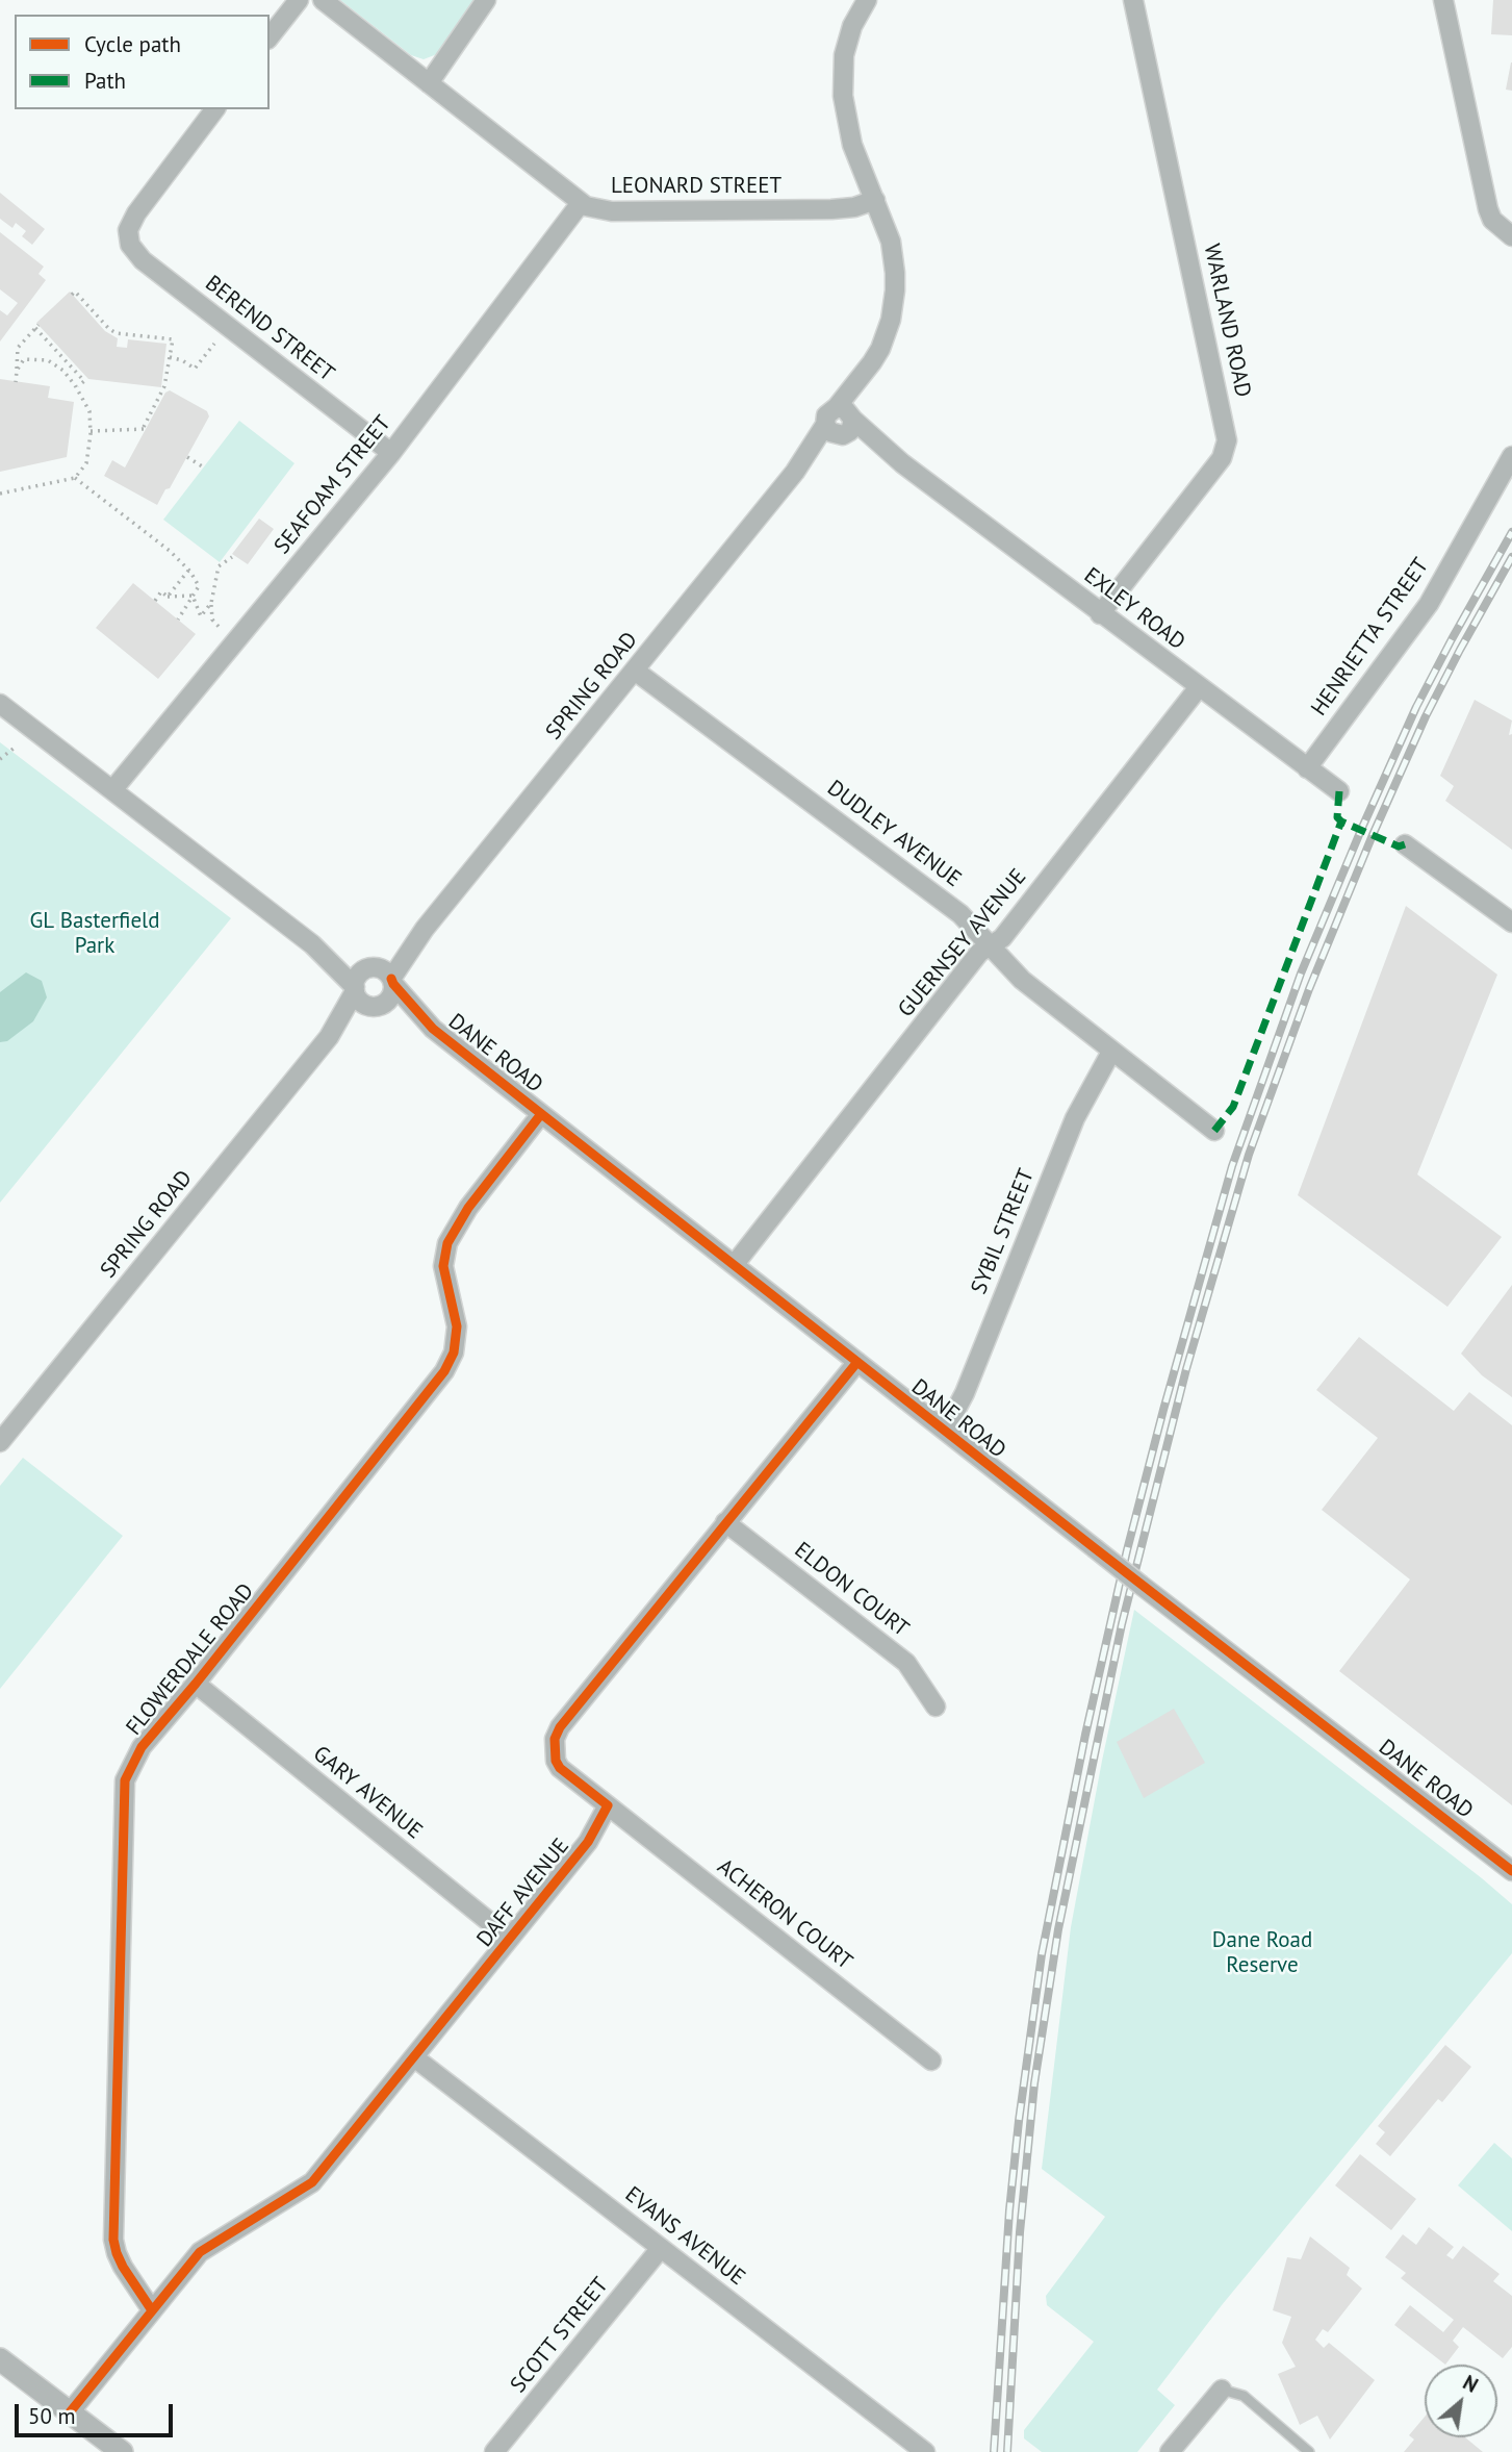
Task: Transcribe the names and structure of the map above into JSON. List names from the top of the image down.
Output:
{
  "streets": {
    "street": [
      "LEONARD STREET",
      "WARLAND ROAD",
      "BEREND STREET",
      "SEAFOAM STREET",
      "EXLEY ROAD",
      "HENRIETTA STREET",
      "SPRING ROAD",
      "DUDLEY AVENUE",
      "GUERNSEY AVENUE",
      "DANE ROAD",
      "SYBIL STREET",
      "ELDON COURT",
      "FLOWERDALE ROAD",
      "GARY AVENUE",
      "DAFF AVENUE",
      "ACHERON COURT",
      "EVANS AVENUE",
      "SCOTT STREET"
    ]
  },
  "crossings": [
    ["LEONARD STREET", "SEAFOAM STREET"],
    ["WARLAND ROAD", "EXLEY ROAD"],
    ["BEREND STREET", "SEAFOAM STREET"],
    ["SEAFOAM STREET", "DANE ROAD"],
    ["EXLEY ROAD", "HENRIETTA STREET"],
    ["EXLEY ROAD", "SPRING ROAD"],
    ["EXLEY ROAD", "GUERNSEY AVENUE"],
    ["SPRING ROAD", "DUDLEY AVENUE"],
    ["SPRING ROAD", "DANE ROAD"],
    ["DUDLEY AVENUE", "GUERNSEY AVENUE"],
    ["DUDLEY AVENUE", "SYBIL STREET"],
    ["GUERNSEY AVENUE", "DANE ROAD"],
    ["DANE ROAD", "SYBIL STREET"],
    ["DANE ROAD", "FLOWERDALE ROAD"],
    ["FLOWERDALE ROAD", "GARY AVENUE"],
    ["FLOWERDALE ROAD", "DAFF AVENUE"],
    ["GARY AVENUE", "DAFF AVENUE"],
    ["DAFF AVENUE", "ACHERON COURT"],
    ["DAFF AVENUE", "EVANS AVENUE"],
    ["EVANS AVENUE", "SCOTT STREET"]
  ],
  "parks": ["GL Basterfield Park", "Dane Road Reserve"],
  "legend": ["Cycle path", "Path"],
  "scale_bar": "50 m",
  "north": "top right"
}
